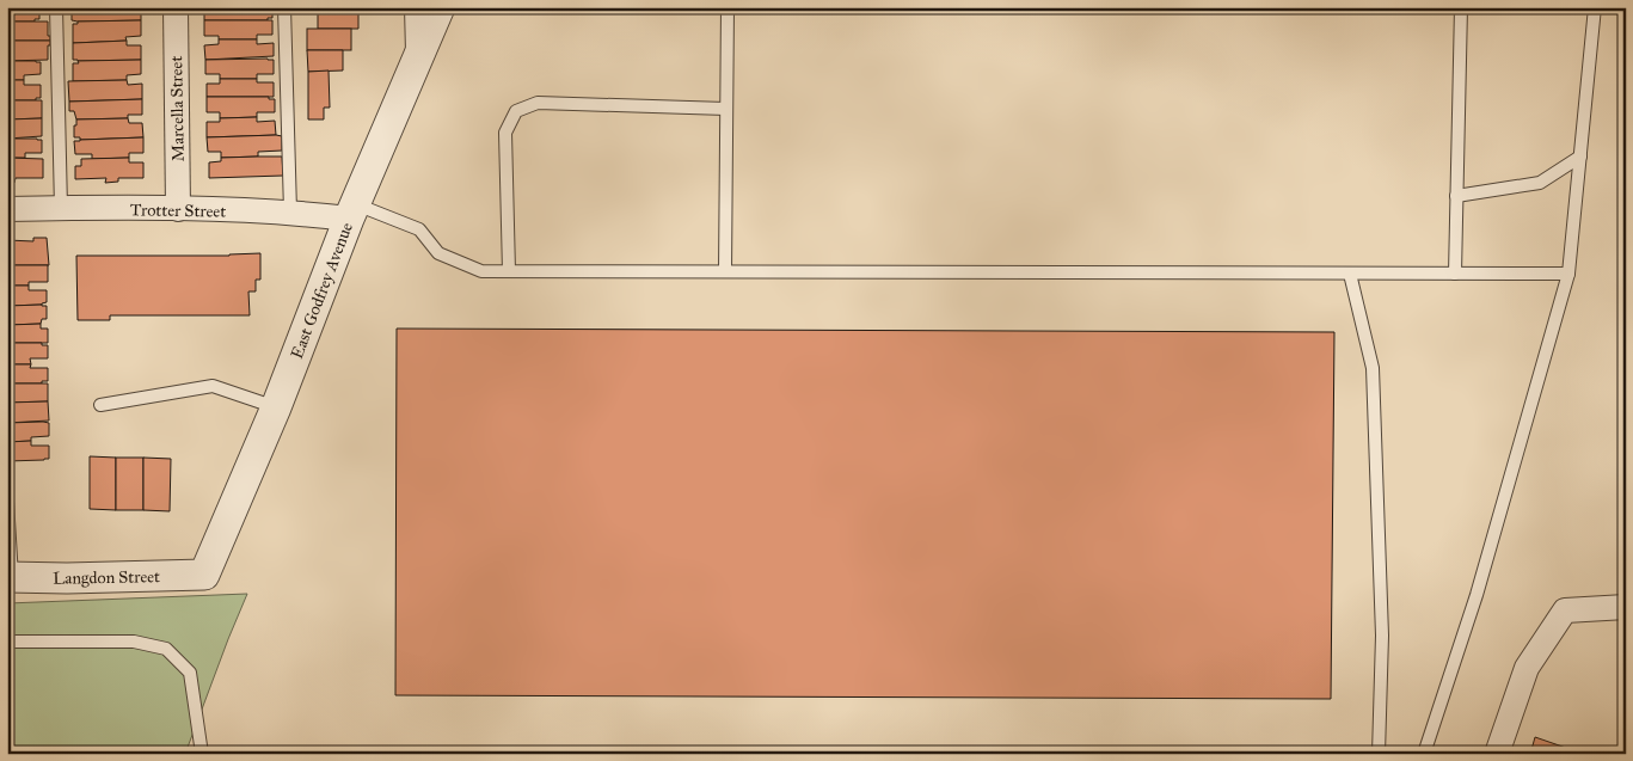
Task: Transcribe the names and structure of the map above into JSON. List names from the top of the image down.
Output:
{
  "streets": {
    "street": [
      "Marcella Street",
      "Trotter Street",
      "East Godfrey Avenue",
      "Langdon Street"
    ]
  },
  "crossings": [
    ["Marcella Street", "Trotter Street"],
    ["Trotter Street", "East Godfrey Avenue"],
    ["East Godfrey Avenue", "Langdon Street"]
  ]
}
